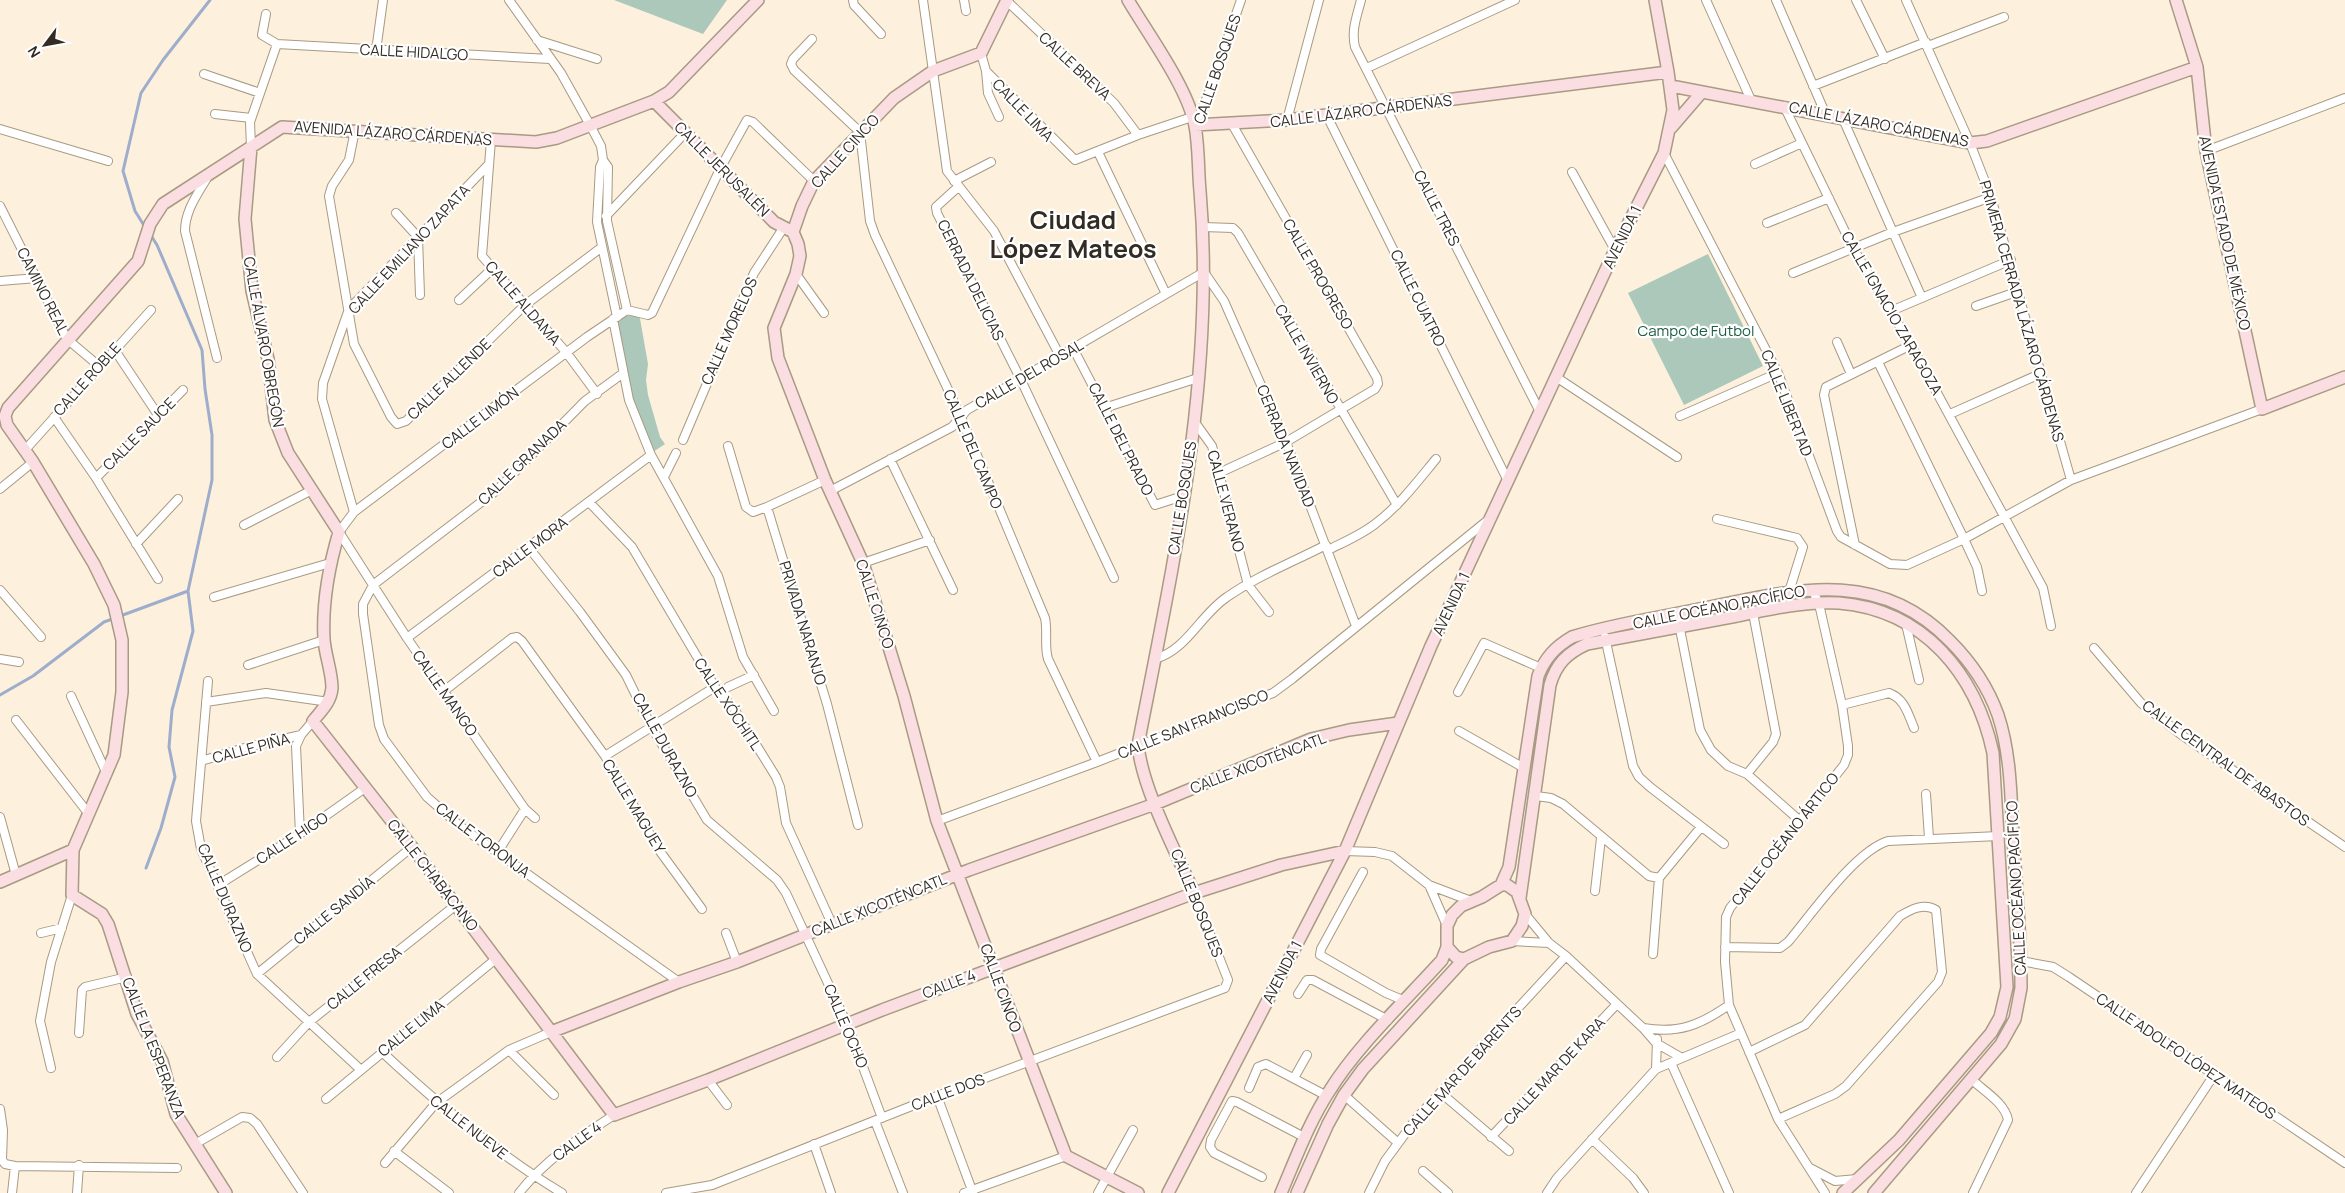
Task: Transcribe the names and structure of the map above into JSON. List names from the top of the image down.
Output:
{
  "streets": {
    "street": [
      "CALLE HIDALGO",
      "CALLE BREVA",
      "CALLE BOSQUES",
      "CALLE LIMA",
      "CALLE LÁZARO CÁRDENAS",
      "AVENIDA LÁZARO CÁRDENAS",
      "CALLE CINCO",
      "CALLE JERUSALÉN",
      "CALLE TRES",
      "AVENIDA ESTADO DE MÉXICO",
      "AVENIDA 1",
      "CALLE EMILIANO ZAPATA",
      "CALLE PROGRESO",
      "CERRADA DELICIAS",
      "CAMINO REAL",
      "CALLE CUATRO",
      "CALLE ALDAMA",
      "PRIMERA CERRADA LÁZARO CÁRDENAS",
      "CALLE IGNACIO ZARAGOZA",
      "CALLE MORELOS",
      "CALLE ÁLVARO OBREGÓN",
      "CALLE INVIERNO",
      "CALLE DEL ROSAL",
      "CALLE ROBLE",
      "CALLE ALLENDE",
      "CALLE LIBERTAD",
      "CALLE LIMÓN",
      "CALLE SAUCE",
      "CALLE DEL PRADO",
      "CERRADA NAVIDAD",
      "CALLE DEL CAMPO",
      "CALLE GRANADA",
      "CALLE VERANO",
      "CALLE MORA",
      "CALLE OCÉANO PACÍFICO",
      "PRIVADA NARANJO",
      "CALLE MANGO",
      "CALLE XÓCHITL",
      "CALLE SAN FRANCISCO",
      "CALLE DURAZNO",
      "CALLE PIÑA",
      "CALLE XICOTÉNCATL",
      "CALLE CENTRAL DE ABASTOS",
      "CALLE MAGUEY",
      "CALLE HIGO",
      "CALLE OCÉANO ÁRTICO",
      "CALLE TORONJA",
      "CALLE CHABACANO",
      "CALLE SANDÍA",
      "CALLE FRESA",
      "CALLE 4",
      "CALLE OCHO",
      "CALLE LA ESPERANZA",
      "CALLE ADOLFO LÓPEZ MATEOS",
      "CALLE MAR DE BARENTS",
      "CALLE MAR DE KARA",
      "CALLE DOS",
      "CALLE NUEVE"
    ]
  },
  "crossings": [
    ["CALLE HIDALGO", "CALLE ÁLVARO OBREGÓN"],
    ["CALLE BOSQUES", "CALLE LÁZARO CÁRDENAS"],
    ["CALLE BOSQUES", "CALLE INVIERNO"],
    ["CALLE BOSQUES", "CALLE DEL ROSAL"],
    ["CALLE BOSQUES", "CALLE DEL PRADO"],
    ["CALLE BOSQUES", "CERRADA NAVIDAD"],
    ["CALLE BOSQUES", "CALLE VERANO"],
    ["CALLE BOSQUES", "CALLE SAN FRANCISCO"],
    ["CALLE BOSQUES", "CALLE XICOTÉNCATL"],
    ["CALLE BOSQUES", "CALLE 4"],
    ["CALLE BOSQUES", "CALLE DOS"],
    ["CALLE LIMA", "CALLE CINCO"],
    ["CALLE LIMA", "CALLE DURAZNO"],
    ["CALLE LIMA", "CALLE CHABACANO"],
    ["CALLE LIMA", "CALLE NUEVE"],
    ["CALLE LÁZARO CÁRDENAS", "CALLE TRES"],
    ["CALLE LÁZARO CÁRDENAS", "AVENIDA ESTADO DE MÉXICO"],
    ["CALLE LÁZARO CÁRDENAS", "AVENIDA 1"],
    ["CALLE LÁZARO CÁRDENAS", "CALLE PROGRESO"],
    ["CALLE LÁZARO CÁRDENAS", "CALLE CUATRO"],
    ["CALLE LÁZARO CÁRDENAS", "PRIMERA CERRADA LÁZARO CÁRDENAS"],
    ["CALLE LÁZARO CÁRDENAS", "CALLE IGNACIO ZARAGOZA"],
    ["AVENIDA LÁZARO CÁRDENAS", "CALLE JERUSALÉN"],
    ["AVENIDA LÁZARO CÁRDENAS", "CAMINO REAL"],
    ["AVENIDA LÁZARO CÁRDENAS", "CALLE ALDAMA"],
    ["AVENIDA LÁZARO CÁRDENAS", "CALLE ÁLVARO OBREGÓN"],
    ["AVENIDA LÁZARO CÁRDENAS", "CALLE ROBLE"],
    ["AVENIDA LÁZARO CÁRDENAS", "CALLE ALLENDE"],
    ["CALLE CINCO", "CALLE JERUSALÉN"],
    ["CALLE CINCO", "CALLE MORELOS"],
    ["CALLE CINCO", "CALLE DEL ROSAL"],
    ["CALLE CINCO", "CALLE DEL CAMPO"],
    ["CALLE CINCO", "CALLE SAN FRANCISCO"],
    ["CALLE CINCO", "CALLE XICOTÉNCATL"],
    ["CALLE CINCO", "CALLE 4"],
    ["CALLE CINCO", "CALLE DOS"],
    ["CALLE JERUSALÉN", "CALLE MORELOS"],
    ["CALLE TRES", "AVENIDA 1"],
    ["AVENIDA 1", "CALLE CUATRO"],
    ["AVENIDA 1", "CALLE LIBERTAD"],
    ["AVENIDA 1", "CALLE SAN FRANCISCO"],
    ["AVENIDA 1", "CALLE XICOTÉNCATL"],
    ["AVENIDA 1", "CALLE 4"],
    ["CALLE EMILIANO ZAPATA", "CALLE ALDAMA"],
    ["CALLE EMILIANO ZAPATA", "CALLE ALLENDE"],
    ["CALLE EMILIANO ZAPATA", "CALLE LIMÓN"],
    ["CALLE PROGRESO", "CALLE INVIERNO"],
    ["CALLE PROGRESO", "CERRADA NAVIDAD"],
    ["CALLE PROGRESO", "CALLE VERANO"],
    ["CERRADA DELICIAS", "CALLE DEL ROSAL"],
    ["CAMINO REAL", "CALLE ROBLE"],
    ["CALLE ALDAMA", "CALLE ALLENDE"],
    ["CALLE ALDAMA", "CALLE LIMÓN"],
    ["CALLE ALDAMA", "CALLE GRANADA"],
    ["CALLE ÁLVARO OBREGÓN", "CALLE LIMÓN"],
    ["CALLE ÁLVARO OBREGÓN", "CALLE MANGO"],
    ["CALLE DEL ROSAL", "CALLE DEL PRADO"],
    ["CALLE DEL ROSAL", "CERRADA NAVIDAD"],
    ["CALLE DEL ROSAL", "CALLE DEL CAMPO"],
    ["CALLE ROBLE", "CALLE SAUCE"],
    ["CALLE LIMÓN", "CALLE MANGO"],
    ["CERRADA NAVIDAD", "CALLE SAN FRANCISCO"],
    ["CALLE DEL CAMPO", "CALLE SAN FRANCISCO"],
    ["CALLE GRANADA", "CALLE MANGO"],
    ["CALLE GRANADA", "CALLE TORONJA"],
    ["CALLE MORA", "CALLE MANGO"],
    ["CALLE MORA", "CALLE XÓCHITL"],
    ["CALLE MORA", "CALLE DURAZNO"],
    ["CALLE OCÉANO PACÍFICO", "CALLE OCÉANO ÁRTICO"],
    ["CALLE OCÉANO PACÍFICO", "CALLE ADOLFO LÓPEZ MATEOS"],
    ["CALLE MANGO", "CALLE MAGUEY"],
    ["CALLE MANGO", "CALLE TORONJA"],
    ["CALLE XÓCHITL", "CALLE XICOTÉNCATL"],
    ["CALLE DURAZNO", "CALLE PIÑA"],
    ["CALLE DURAZNO", "CALLE XICOTÉNCATL"],
    ["CALLE DURAZNO", "CALLE HIGO"],
    ["CALLE DURAZNO", "CALLE SANDÍA"],
    ["CALLE DURAZNO", "CALLE FRESA"],
    ["CALLE DURAZNO", "CALLE OCHO"],
    ["CALLE XICOTÉNCATL", "CALLE TORONJA"],
    ["CALLE XICOTÉNCATL", "CALLE CHABACANO"],
    ["CALLE XICOTÉNCATL", "CALLE OCHO"],
    ["CALLE XICOTÉNCATL", "CALLE NUEVE"],
    ["CALLE HIGO", "CALLE CHABACANO"],
    ["CALLE CHABACANO", "CALLE SANDÍA"],
    ["CALLE CHABACANO", "CALLE FRESA"],
    ["CALLE CHABACANO", "CALLE 4"],
    ["CALLE 4", "CALLE OCHO"],
    ["CALLE 4", "CALLE NUEVE"],
    ["CALLE OCHO", "CALLE DOS"],
    ["CALLE MAR DE BARENTS", "CALLE MAR DE KARA"]
  ],
  "districts": ["Ciudad López Mateos"],
  "parks": ["Campo de Futbol"],
  "north": "bottom left"
}
